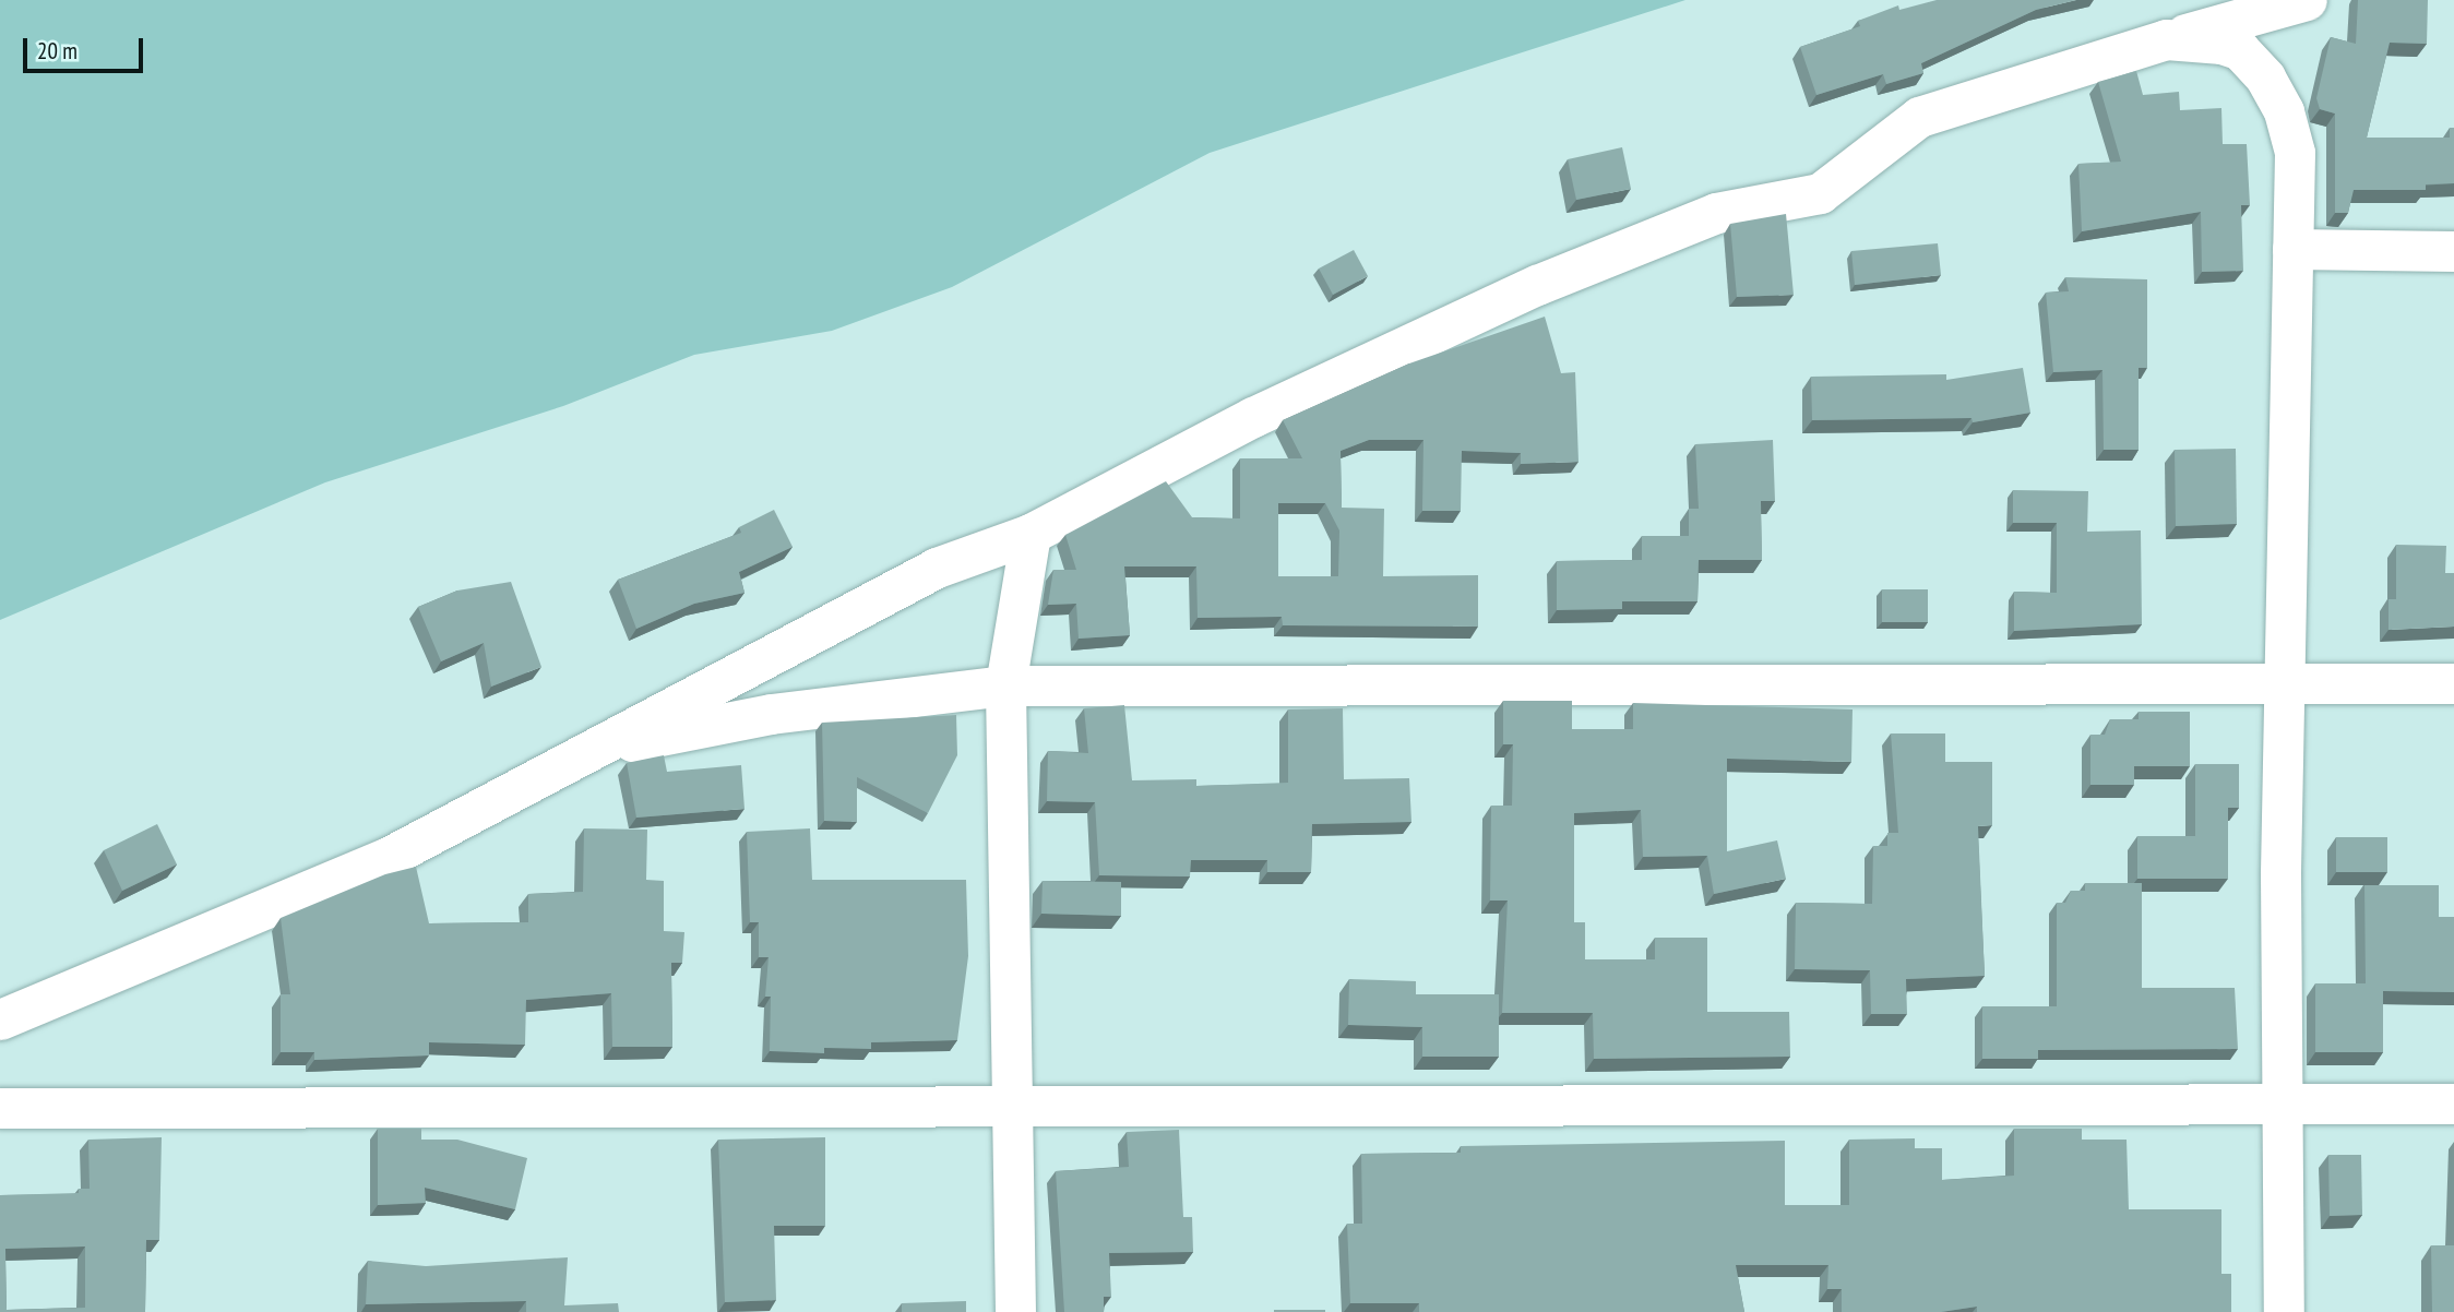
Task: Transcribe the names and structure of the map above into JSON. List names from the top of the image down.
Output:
{
  "scale_bar": "20 m"
}
